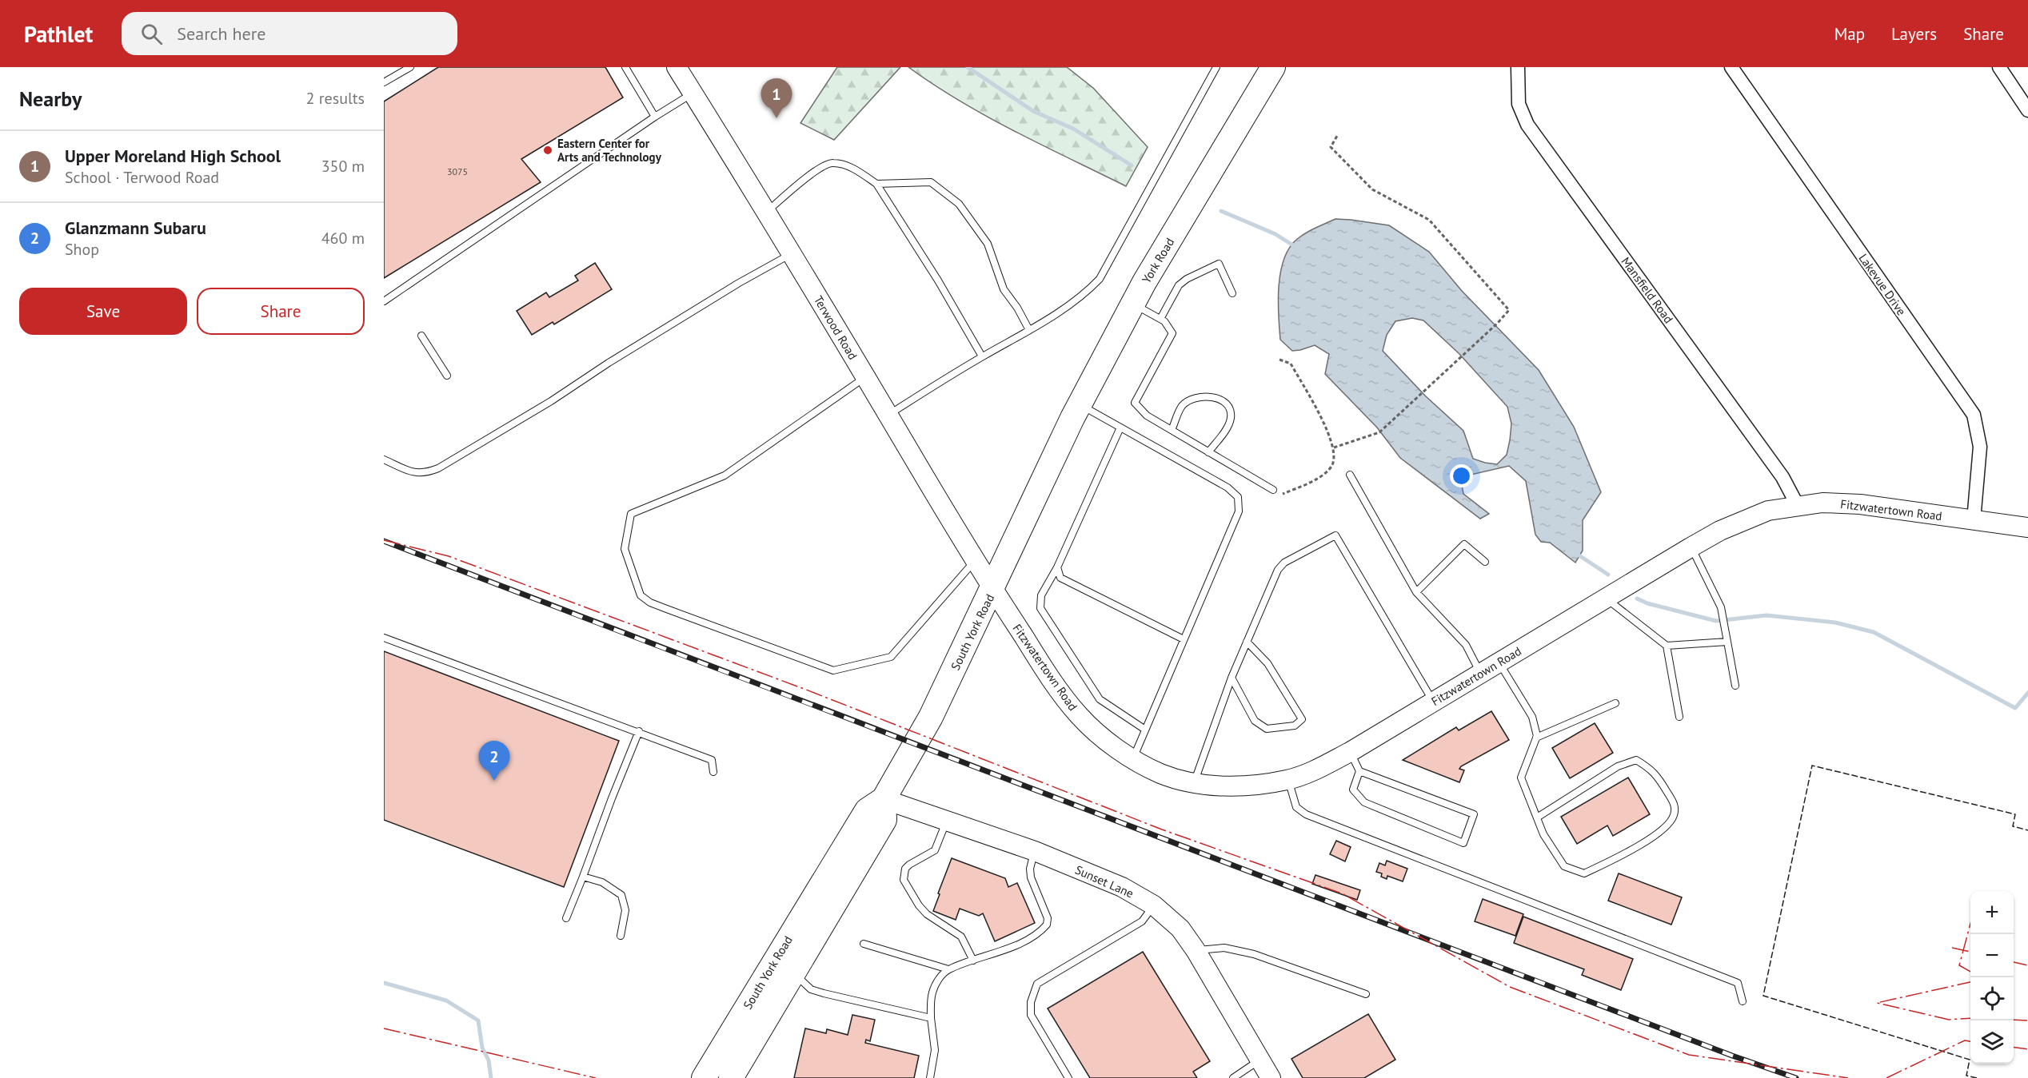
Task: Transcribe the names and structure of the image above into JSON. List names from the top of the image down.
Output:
{
  "streets": {
    "highway": ["York Road", "South York Road"],
    "street": [
      "Lakevue Drive",
      "Mansfield Road",
      "Terwood Road",
      "Fitzwatertown Road",
      "Sunset Lane"
    ]
  },
  "crossings": [
    ["York Road", "South York Road"],
    ["Lakevue Drive", "Fitzwatertown Road"],
    ["Mansfield Road", "Fitzwatertown Road"],
    ["Terwood Road", "Fitzwatertown Road"],
    ["Terwood Road", "South York Road"],
    ["Fitzwatertown Road", "South York Road"],
    ["South York Road", "Sunset Lane"]
  ],
  "places": ["Eastern Center for Arts and Technology"],
  "house_numbers": ["3075"],
  "page": {
    "header": "Pathlet",
    "search": "Search here",
    "nav": ["Map", "Layers", "Share"],
    "heading": ["Nearby", "2 results"],
    "pins": ["1", "2"],
    "list": [
      {
        "mark": "1",
        "name": "Upper Moreland High School",
        "note": "School · Terwood Road",
        "value": "350 m"
      },
      {
        "mark": "2",
        "name": "Glanzmann Subaru",
        "note": "Shop",
        "value": "460 m"
      }
    ],
    "buttons": ["Save", "Share"],
    "map_buttons": ["+", "−"]
  }
}
